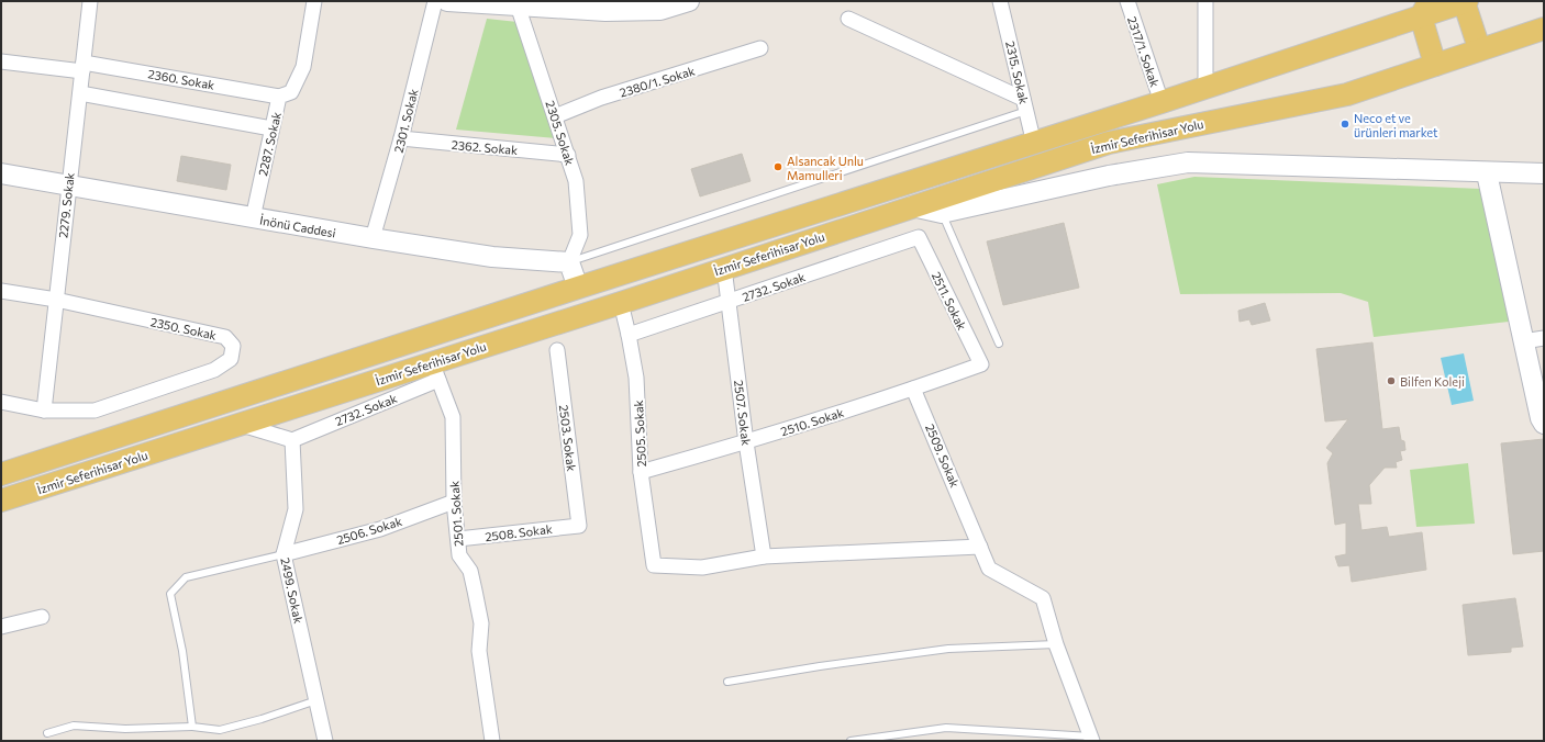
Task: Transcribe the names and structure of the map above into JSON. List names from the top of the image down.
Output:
{
  "streets": {
    "main road": ["İzmir Seferihisar Yolu"],
    "street": [
      "2317/1. Sokak",
      "2315. Sokak",
      "2360. Sokak",
      "2380/1. Sokak",
      "2301. Sokak",
      "2305. Sokak",
      "2287. Sokak",
      "2362. Sokak",
      "2279. Sokak",
      "İnönü Caddesi",
      "2732. Sokak",
      "2511. Sokak",
      "2350. Sokak",
      "2507. Sokak",
      "2510. Sokak",
      "2505. Sokak",
      "2503. Sokak",
      "2509. Sokak",
      "2501. Sokak",
      "2506. Sokak",
      "2508. Sokak",
      "2499. Sokak"
    ]
  },
  "crossings": [
    ["2317/1. Sokak", "İzmir Seferihisar Yolu"],
    ["2315. Sokak", "İzmir Seferihisar Yolu"],
    ["2360. Sokak", "2287. Sokak"],
    ["2360. Sokak", "2279. Sokak"],
    ["2380/1. Sokak", "2305. Sokak"],
    ["2301. Sokak", "2362. Sokak"],
    ["2301. Sokak", "İnönü Caddesi"],
    ["2305. Sokak", "2362. Sokak"],
    ["2305. Sokak", "İnönü Caddesi"],
    ["İzmir Seferihisar Yolu", "2732. Sokak"],
    ["İzmir Seferihisar Yolu", "2507. Sokak"],
    ["İzmir Seferihisar Yolu", "2505. Sokak"],
    ["İzmir Seferihisar Yolu", "2501. Sokak"],
    ["2287. Sokak", "İnönü Caddesi"],
    ["2279. Sokak", "İnönü Caddesi"],
    ["2279. Sokak", "2350. Sokak"],
    ["2732. Sokak", "2511. Sokak"],
    ["2732. Sokak", "2507. Sokak"],
    ["2732. Sokak", "2505. Sokak"],
    ["2732. Sokak", "2501. Sokak"],
    ["2732. Sokak", "2499. Sokak"],
    ["2511. Sokak", "2510. Sokak"],
    ["2507. Sokak", "2510. Sokak"],
    ["2507. Sokak", "2505. Sokak"],
    ["2510. Sokak", "2505. Sokak"],
    ["2510. Sokak", "2509. Sokak"],
    ["2503. Sokak", "2508. Sokak"],
    ["2501. Sokak", "2506. Sokak"],
    ["2501. Sokak", "2508. Sokak"],
    ["2506. Sokak", "2499. Sokak"]
  ],
  "places": ["Neco et ve ürünleri market", "Alsancak Unlu Mamulleri", "Bilfen Koleji"]
}
